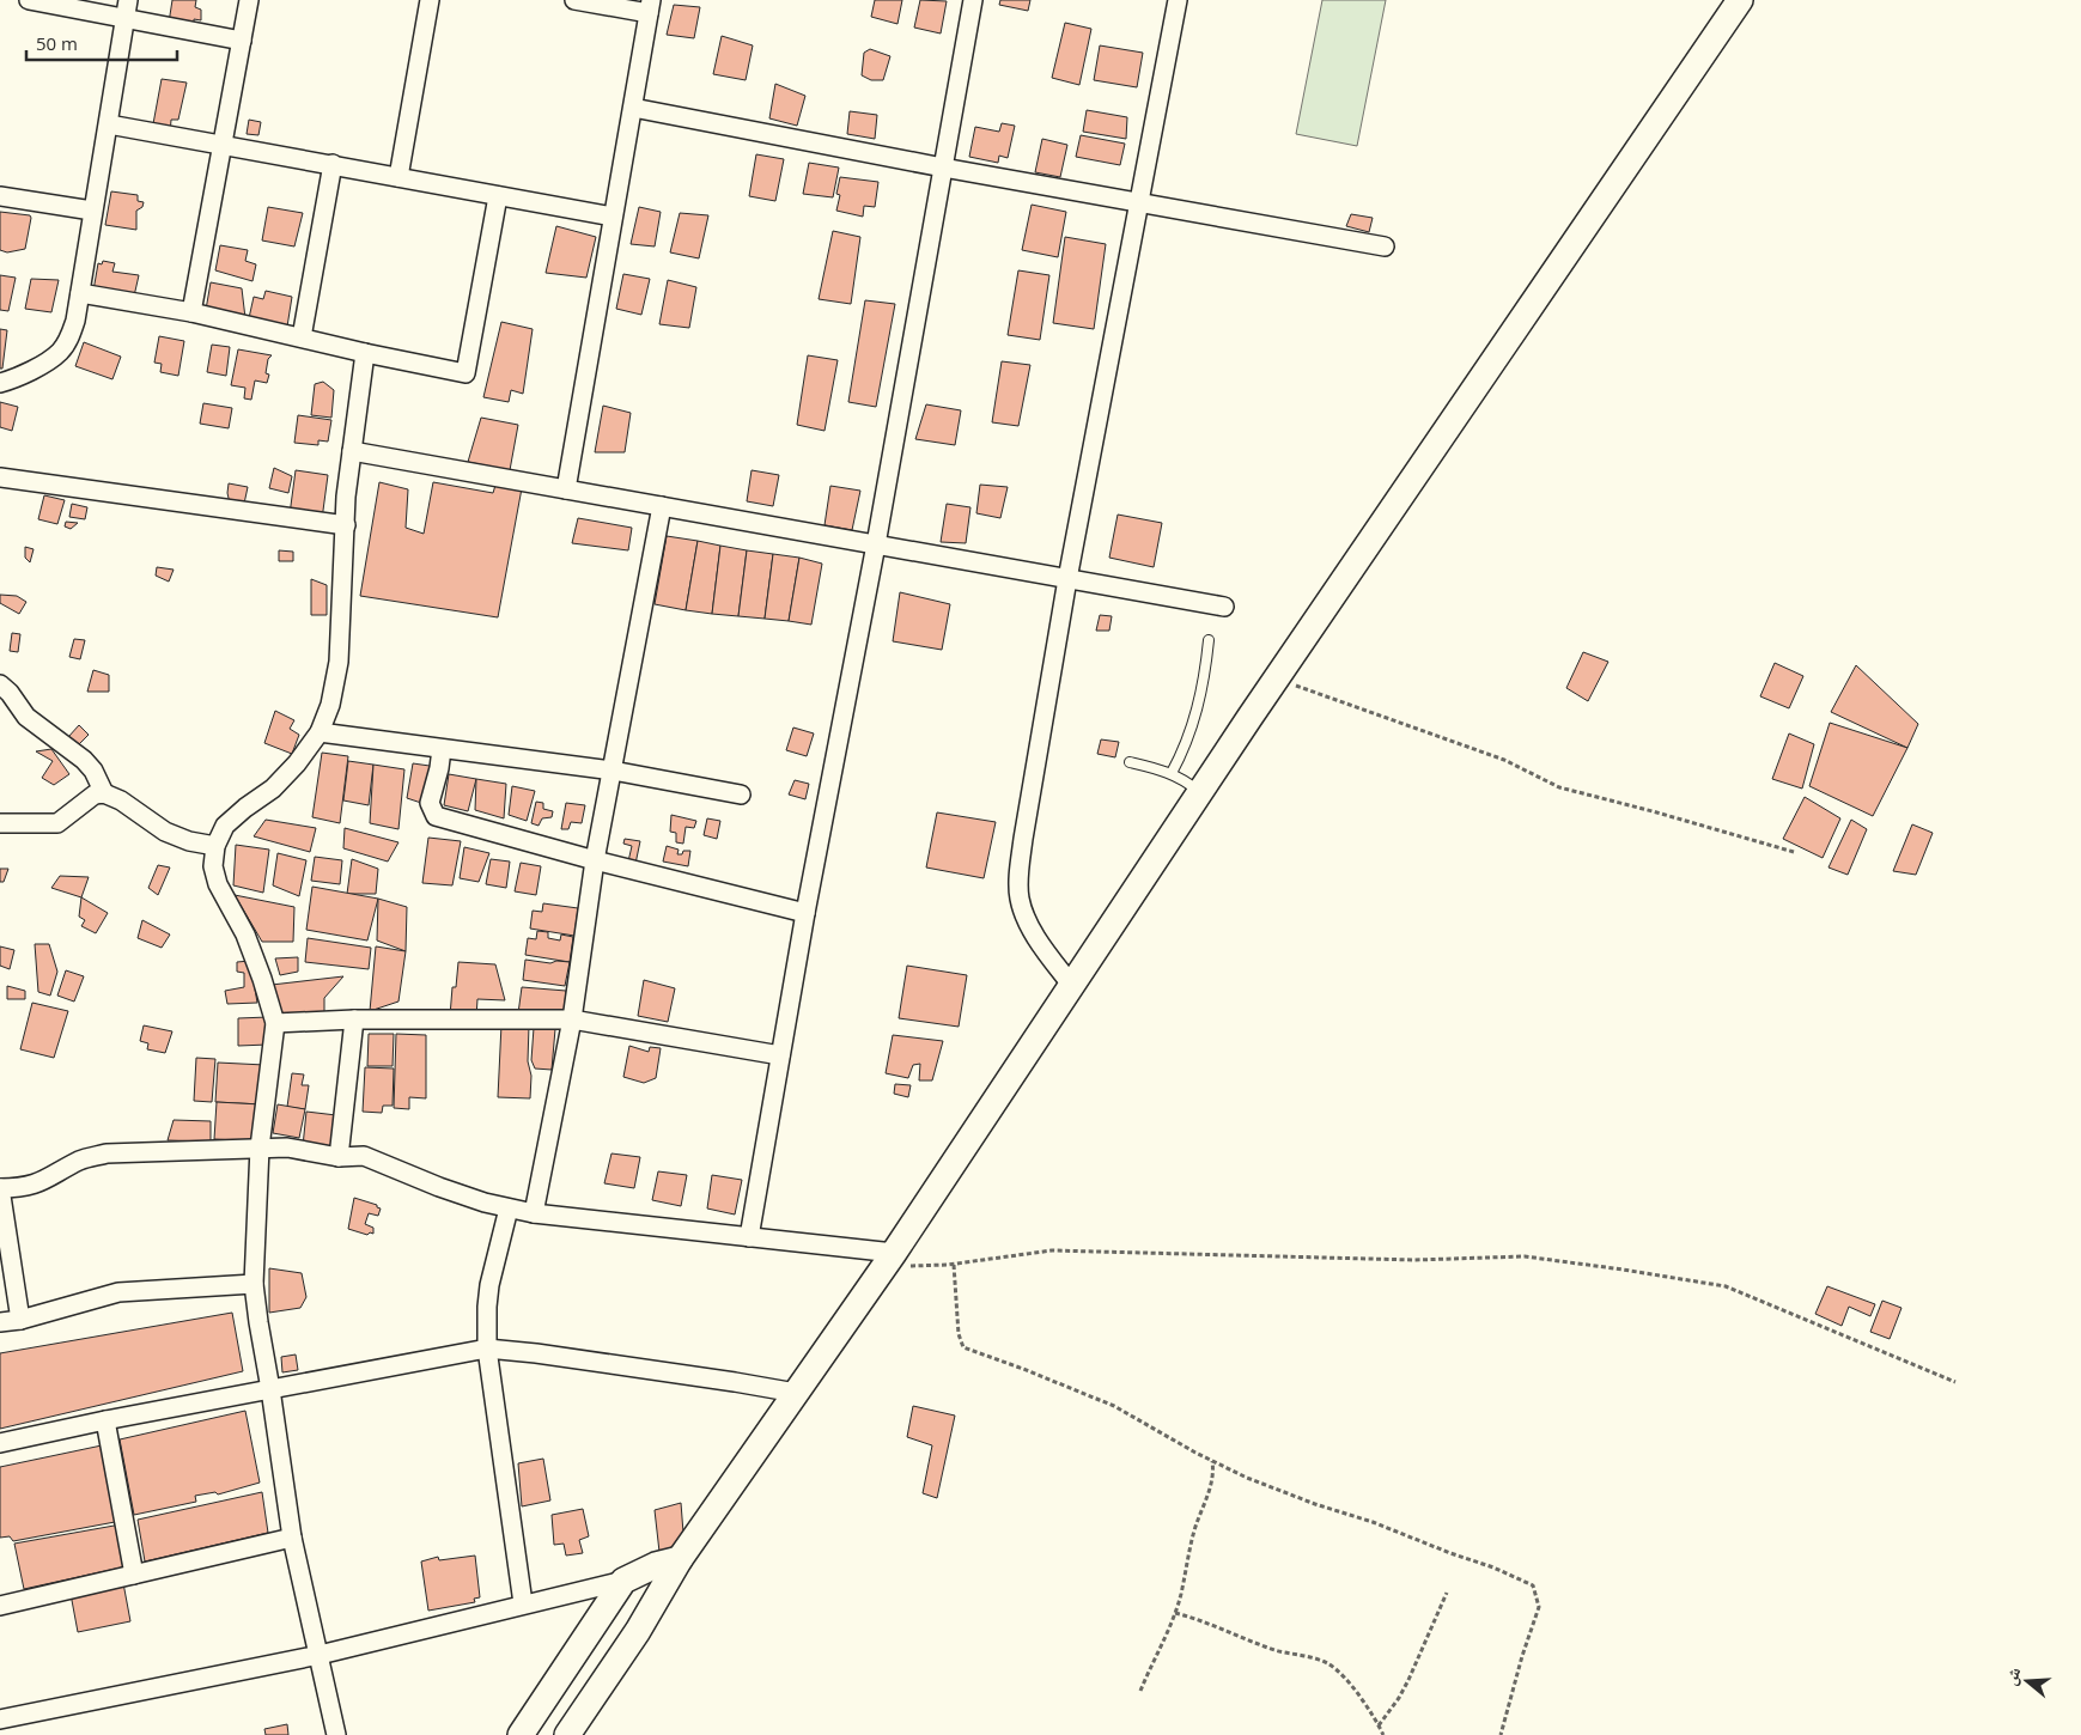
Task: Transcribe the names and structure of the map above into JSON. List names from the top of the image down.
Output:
{
  "scale_bar": "50 m",
  "north": "left"
}
